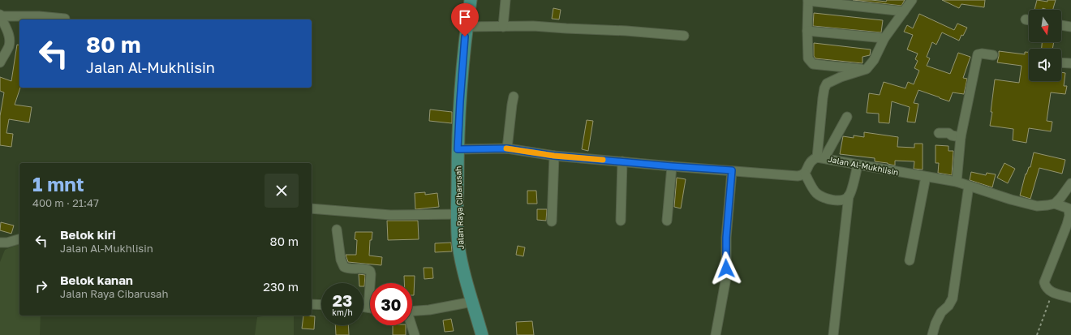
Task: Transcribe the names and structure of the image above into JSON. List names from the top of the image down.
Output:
{
  "streets": {
    "main road": ["Jalan Raya Cibarusah"],
    "street": ["Jalan Al-Mukhlisin"]
  },
  "north": "bottom",
  "page": {
    "turn": ["80 m", "Jalan Al-Mukhlisin"],
    "heading": ["1 mnt", "400 m · 21:47"],
    "list": [
      {
        "name": "Belok kiri",
        "note": "Jalan Al-Mukhlisin",
        "value": "80 m"
      },
      {
        "name": "Belok kanan",
        "note": "Jalan Raya Cibarusah",
        "value": "230 m"
      }
    ],
    "speed": "23 km/h",
    "limit": "30"
  }
}
